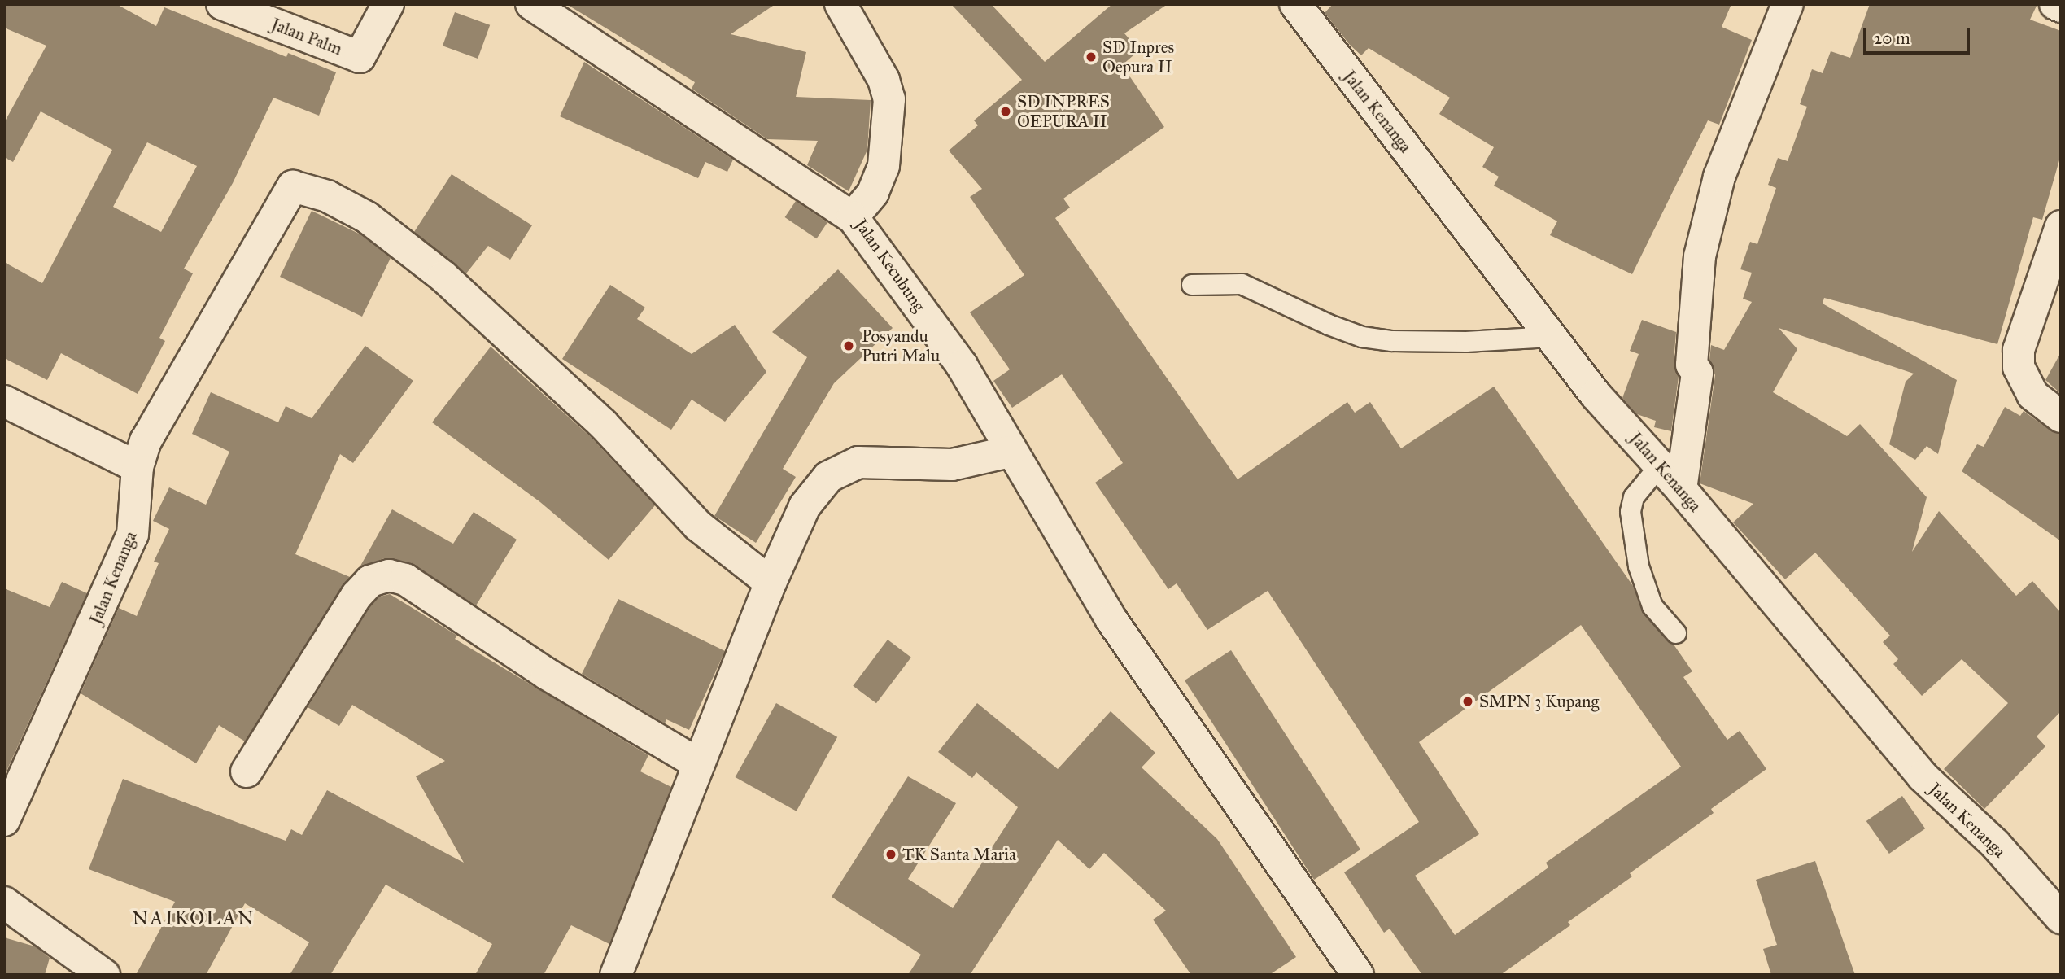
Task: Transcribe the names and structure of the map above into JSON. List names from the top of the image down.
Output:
{
  "streets": {
    "street": ["Jalan Palm", "Jalan Kenanga", "Jalan Kecubung"]
  },
  "districts": ["NAIKOLAN"],
  "places": [
    "SD Inpres Oepura II",
    "SD INPRES OEPURA II",
    "Posyandu Putri Malu",
    "SMPN 3 Kupang",
    "TK Santa Maria"
  ],
  "scale_bar": "20 m"
}
